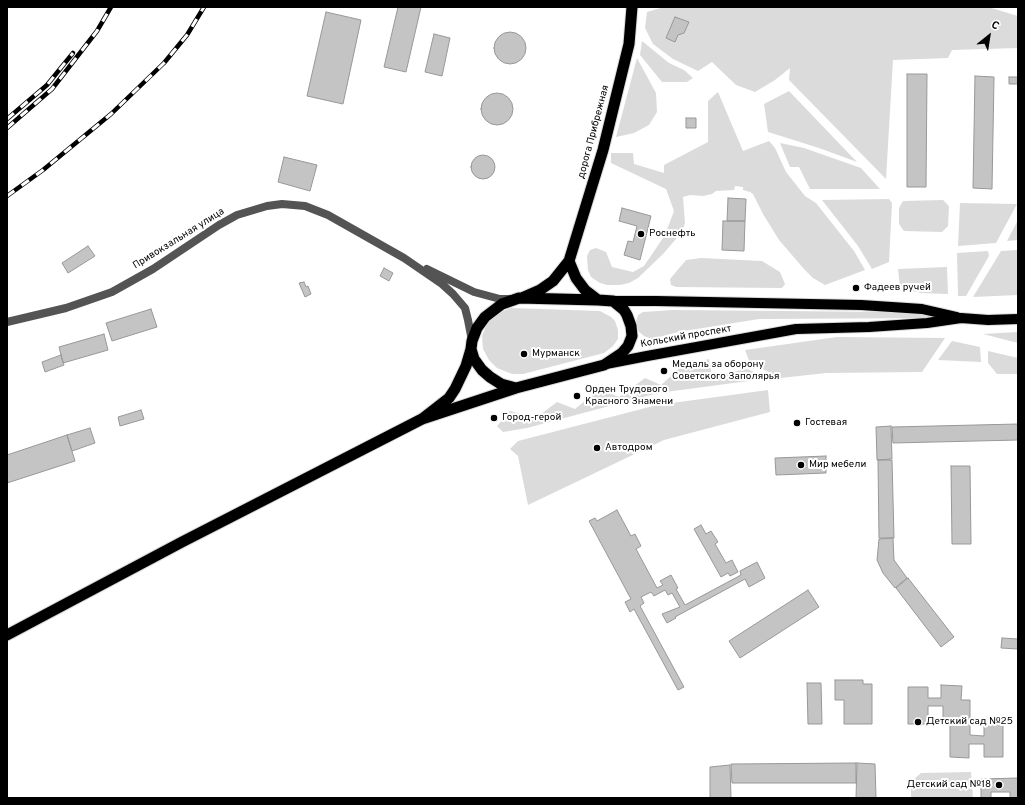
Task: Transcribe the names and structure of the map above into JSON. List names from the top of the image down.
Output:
{
  "streets": {
    "highway": ["дорога Прибрежная", "Кольский проспект"],
    "street": ["Привокзальная улица"]
  },
  "crossings": [
    ["дорога Прибрежная", "Кольский проспект"]
  ],
  "places": [
    "Роснефть",
    "Фадеев ручей",
    "Мурманск",
    "Медаль за оборону Советского Заполярья",
    "Орден Трудового Красного Знамени",
    "Город-герой",
    "Гостевая",
    "Автодром",
    "Мир мебели",
    "Детский сад №25",
    "Детский сад №18"
  ],
  "north": "top right"
}
